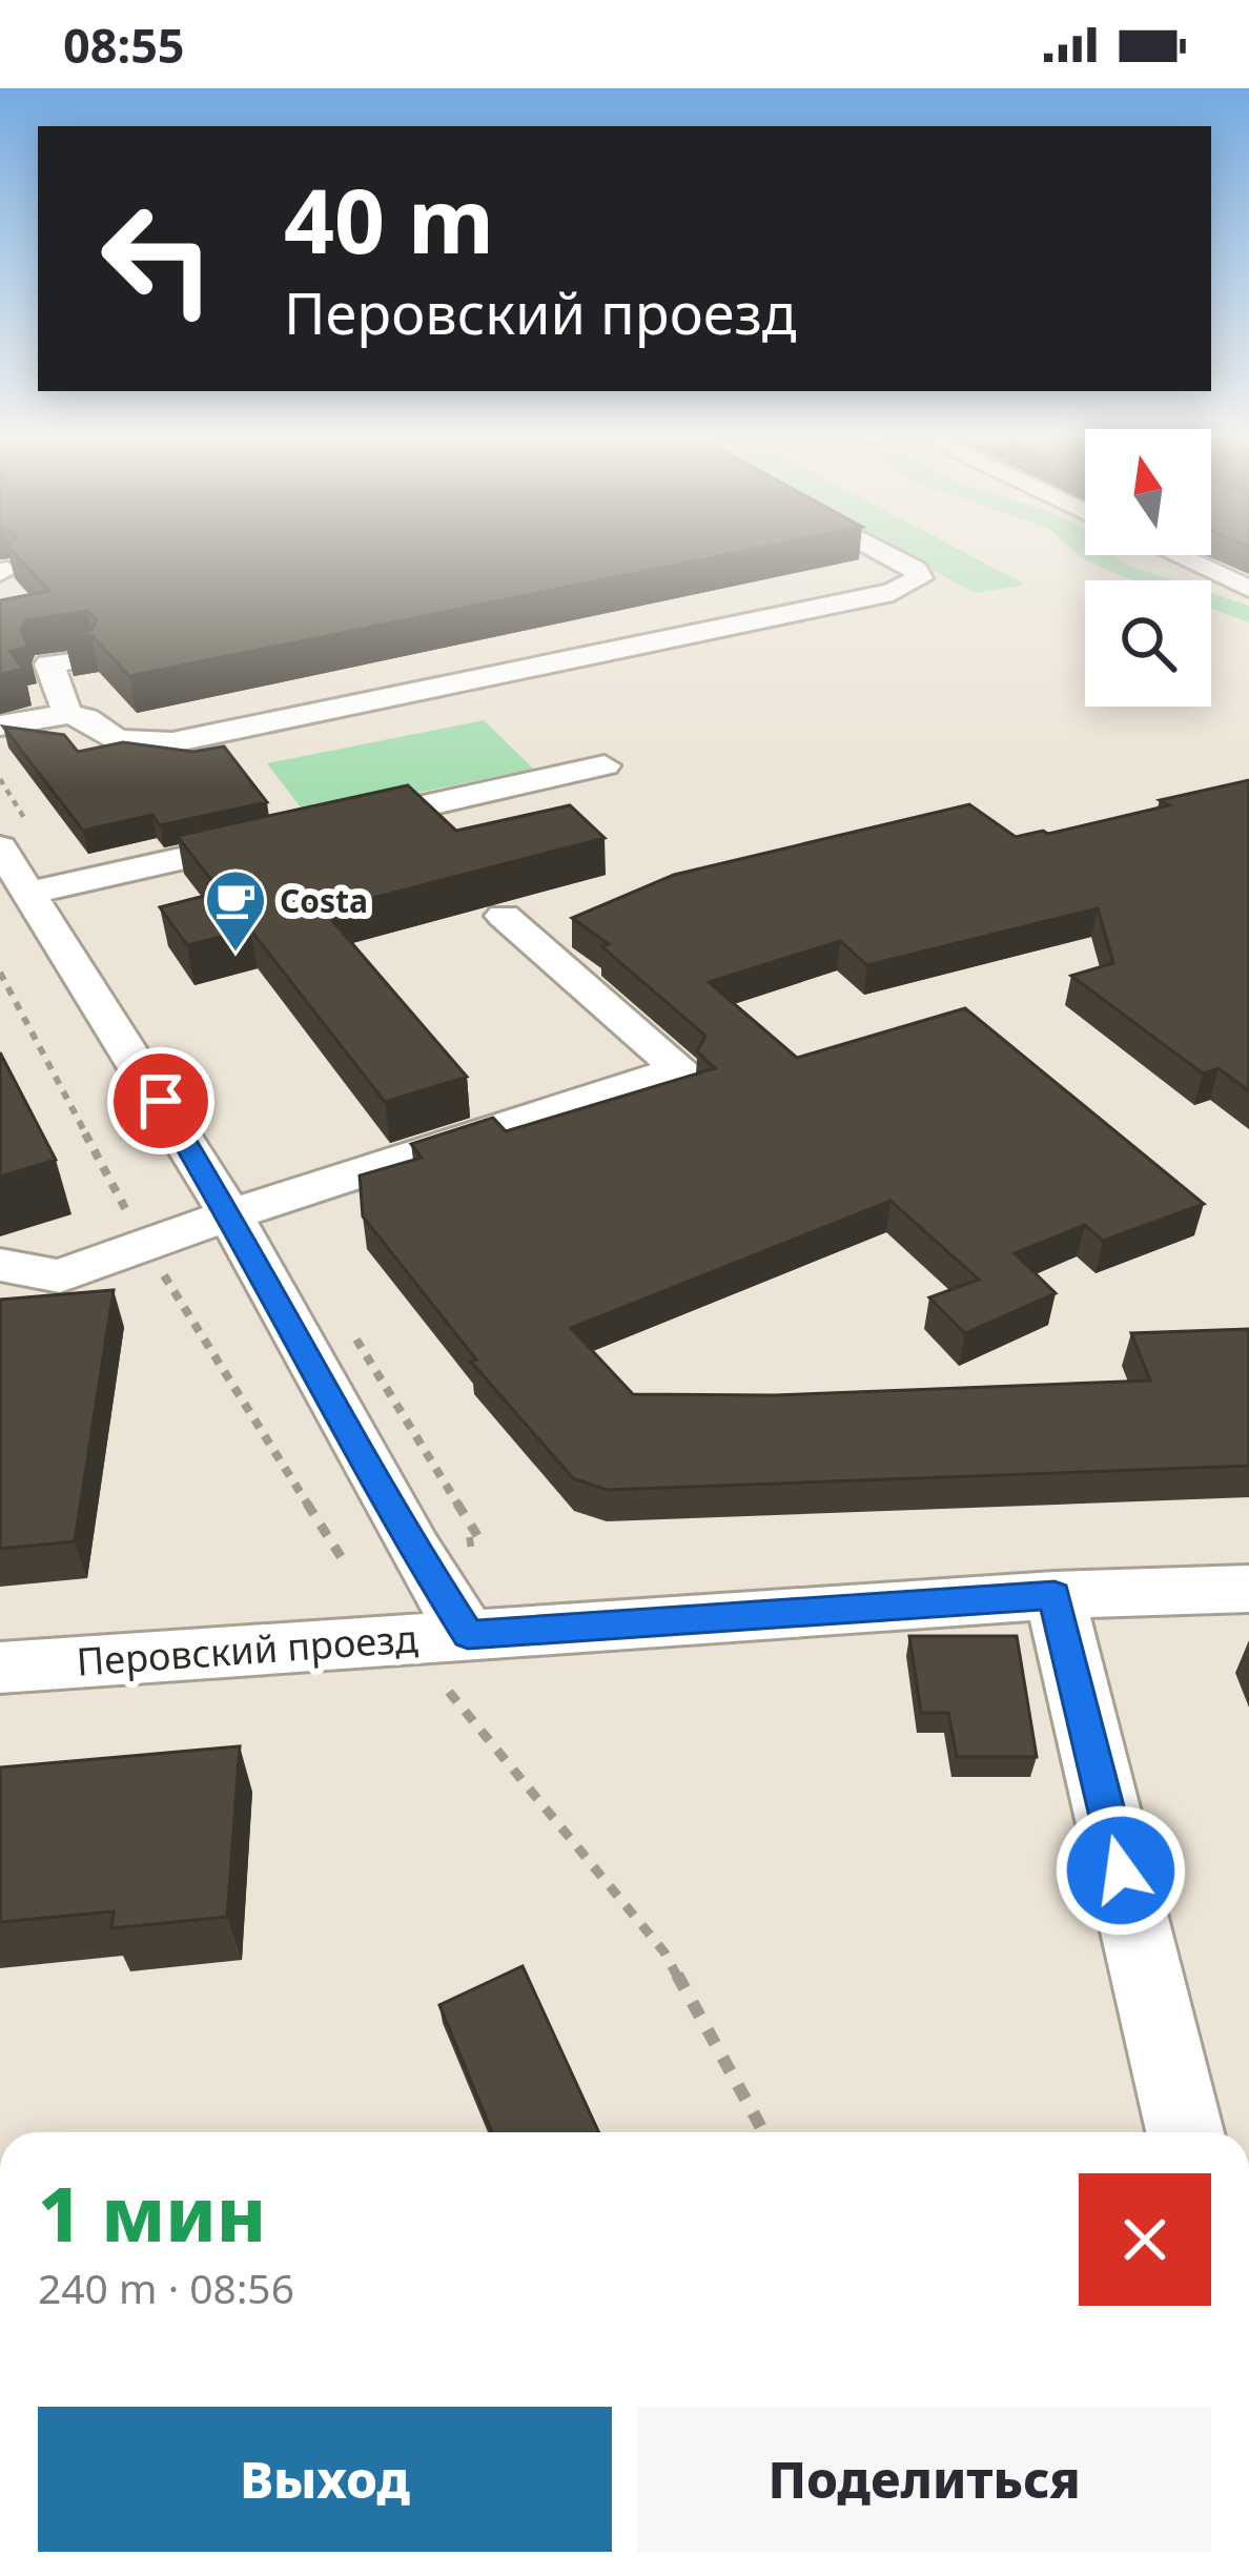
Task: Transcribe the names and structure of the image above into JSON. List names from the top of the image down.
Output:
{
  "streets": {
    "street": ["Перовский проезд"]
  },
  "places": {
    "cafe": ["Costa"]
  },
  "north": "top",
  "page": {
    "status": "08:55",
    "turn": ["40 m", "Перовский проезд"],
    "heading": ["1 мин", "240 m · 08:56"],
    "buttons": ["Выход", "Поделиться"]
  }
}
